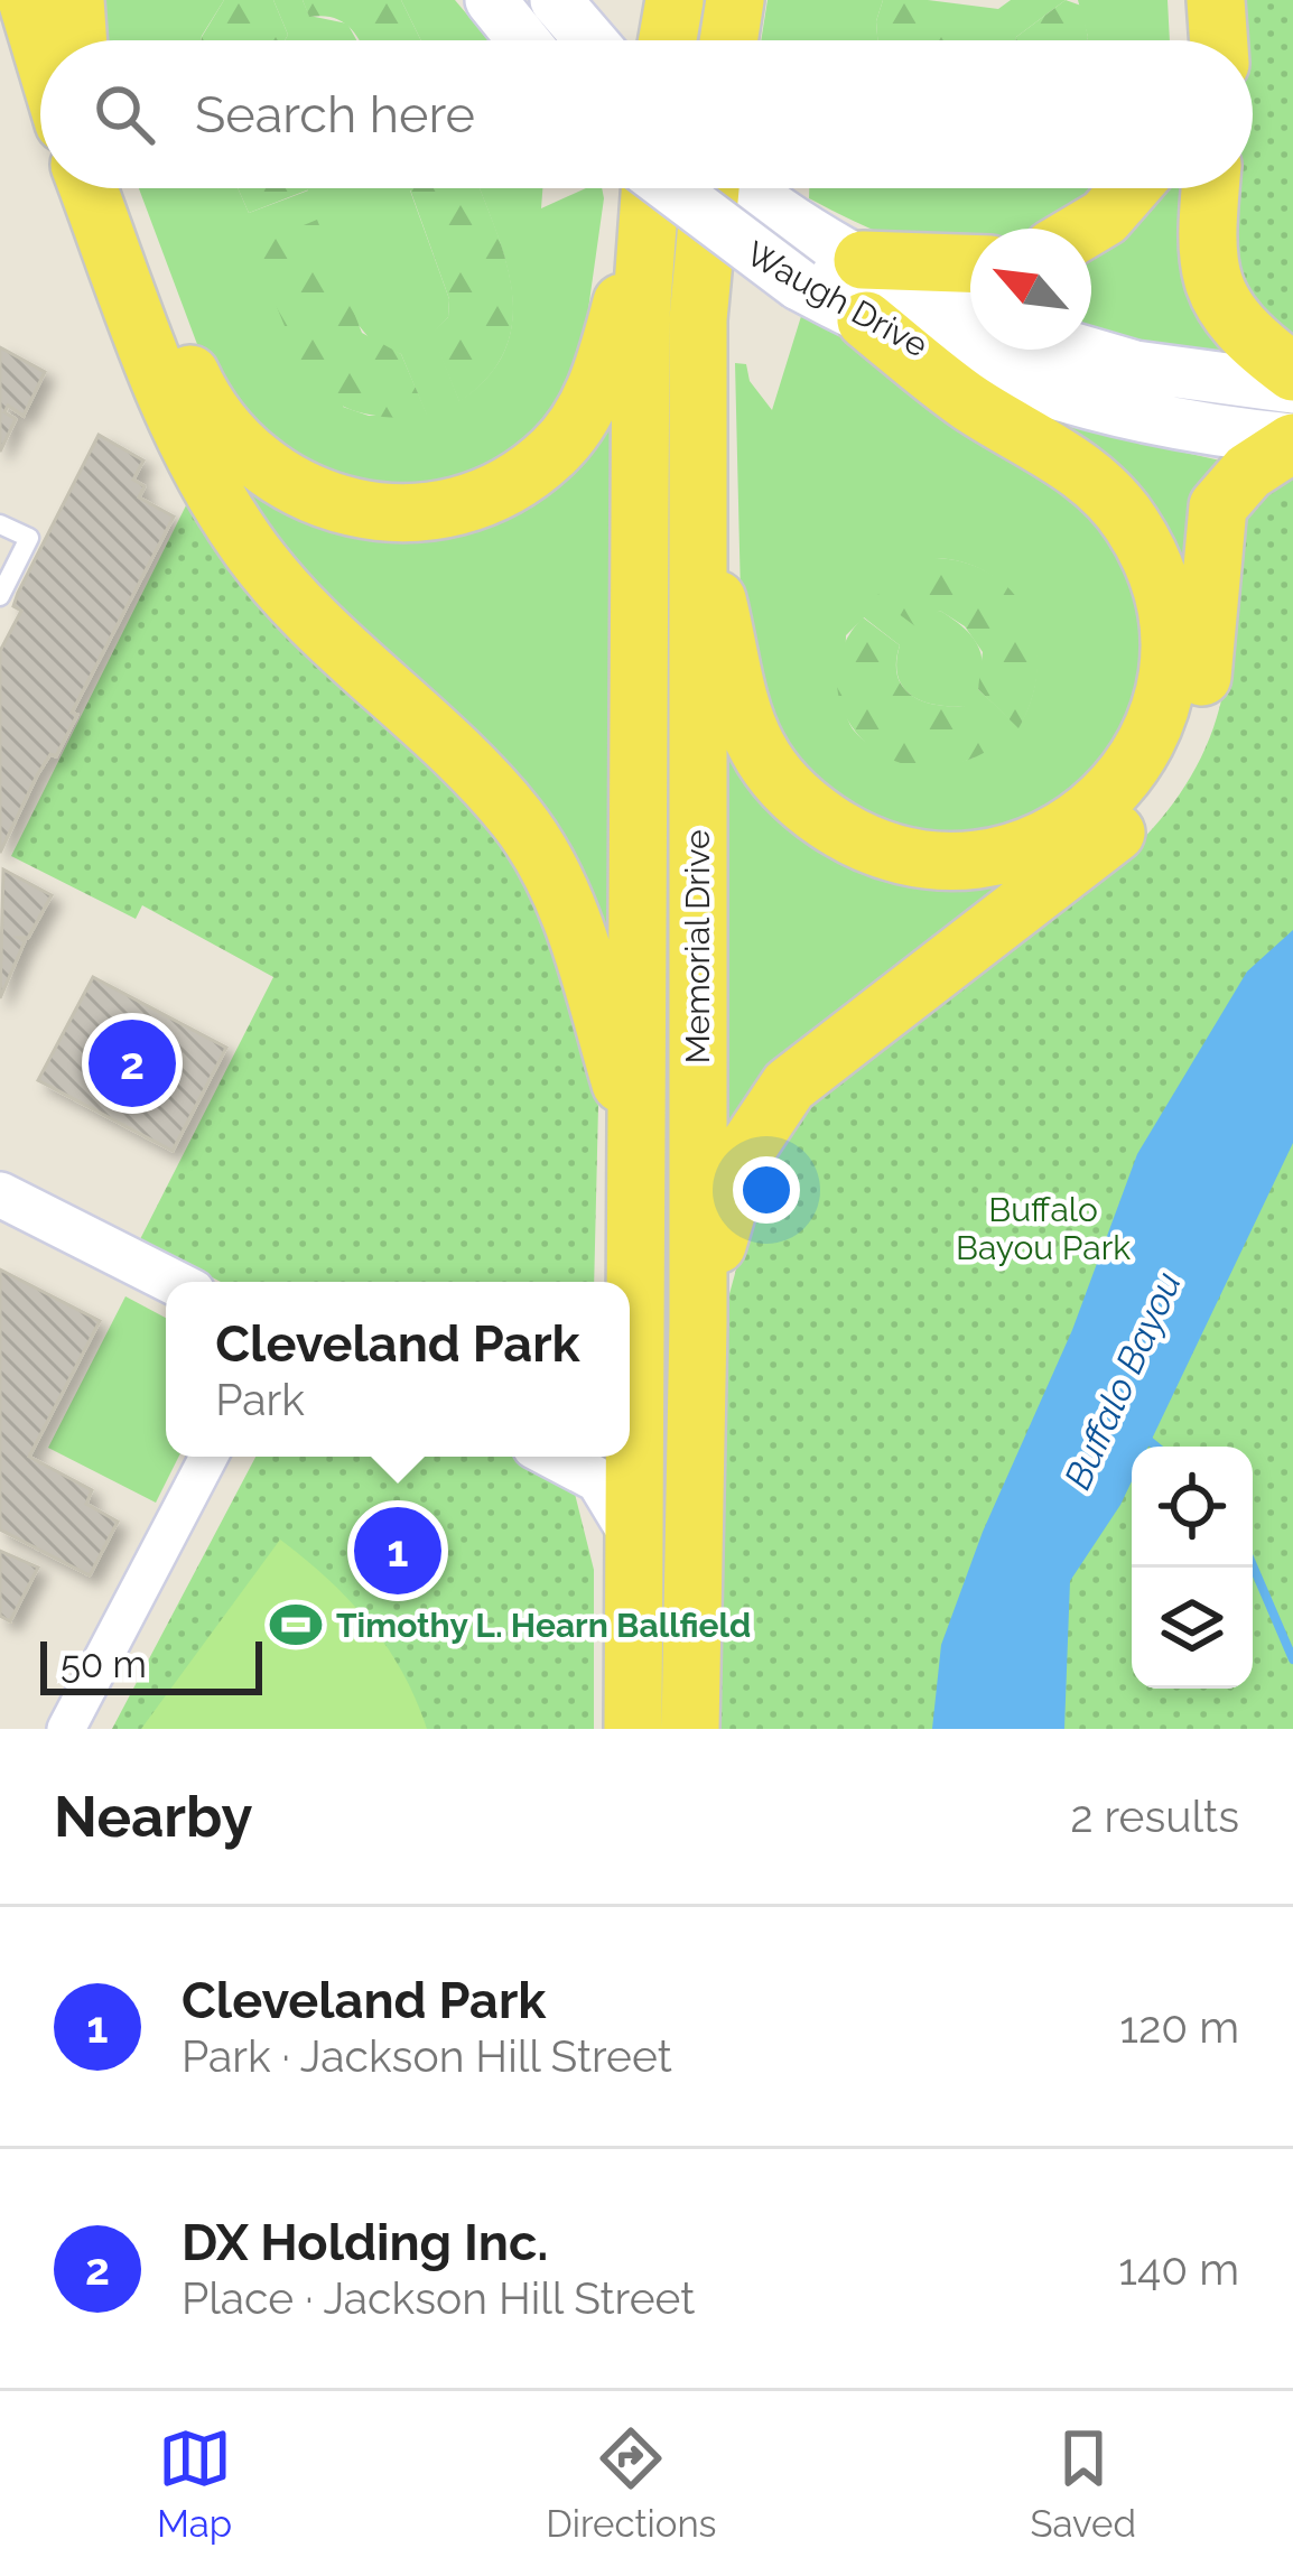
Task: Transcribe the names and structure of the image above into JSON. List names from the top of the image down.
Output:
{
  "streets": {
    "main road": ["Waugh Drive", "Memorial Drive"]
  },
  "water": ["Buffalo Bayou"],
  "parks": ["Buffalo Bayou Park"],
  "places": {
    "sports": ["Timothy L. Hearn Ballfield"]
  },
  "scale_bar": "50 m",
  "north": "top left",
  "page": {
    "search": "Search here",
    "pins": ["2", "1"],
    "popup": ["Cleveland Park", "Park"],
    "scale": "50 m",
    "heading": ["Nearby", "2 results"],
    "list": [
      {
        "mark": "1",
        "name": "Cleveland Park",
        "note": "Park · Jackson Hill Street",
        "value": "120 m"
      },
      {
        "mark": "2",
        "name": "DX Holding Inc.",
        "note": "Place · Jackson Hill Street",
        "value": "140 m"
      }
    ],
    "nav": ["Map", "Directions", "Saved"]
  }
}
